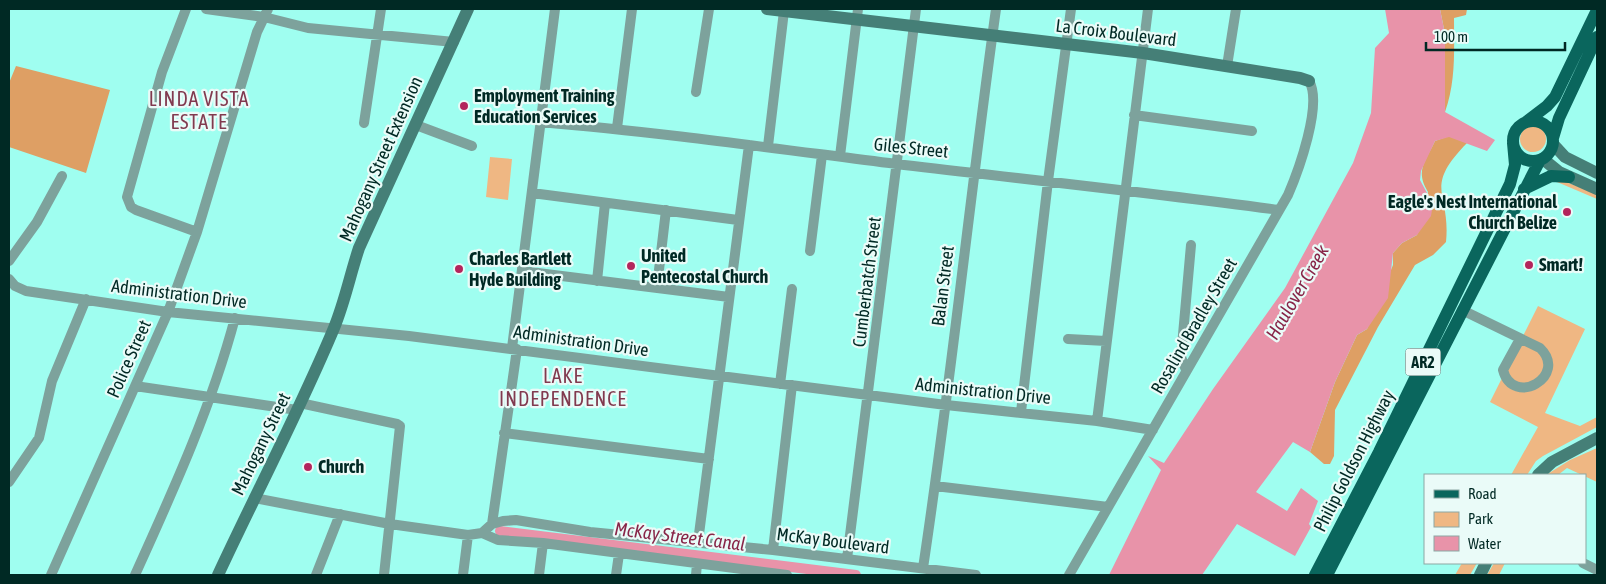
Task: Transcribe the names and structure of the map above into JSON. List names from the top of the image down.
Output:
{
  "streets": {
    "main road": ["AR2", "Philip Goldson Highway"],
    "street": [
      "La Croix Boulevard",
      "Giles Street",
      "Mahogany Street Extension",
      "Cumberbatch Street",
      "Balan Street",
      "Administration Drive",
      "Rosalind Bradley Street",
      "Police Street",
      "Mahogany Street",
      "McKay Boulevard"
    ]
  },
  "crossings": [
    ["La Croix Boulevard", "Cumberbatch Street"],
    ["La Croix Boulevard", "Balan Street"],
    ["La Croix Boulevard", "Rosalind Bradley Street"],
    ["Giles Street", "Cumberbatch Street"],
    ["Giles Street", "Balan Street"],
    ["Giles Street", "Rosalind Bradley Street"],
    ["Mahogany Street Extension", "Administration Drive"],
    ["Mahogany Street Extension", "Mahogany Street"],
    ["Cumberbatch Street", "Administration Drive"],
    ["Cumberbatch Street", "McKay Boulevard"],
    ["Balan Street", "Administration Drive"],
    ["Balan Street", "McKay Boulevard"],
    ["Administration Drive", "Rosalind Bradley Street"],
    ["Administration Drive", "Police Street"],
    ["Administration Drive", "Mahogany Street"]
  ],
  "districts": ["LINDA VISTA ESTATE", "LAKE INDEPENDENCE"],
  "water": ["Haulover Creek", "McKay Street Canal"],
  "places": [
    "Employment Training Education Services",
    "Eagle's Nest International Church Belize",
    "Smart!",
    "United Pentecostal Church",
    "Charles Bartlett Hyde Building",
    "Church"
  ],
  "legend": ["Road", "Park", "Water"],
  "scale_bar": "100 m"
}
